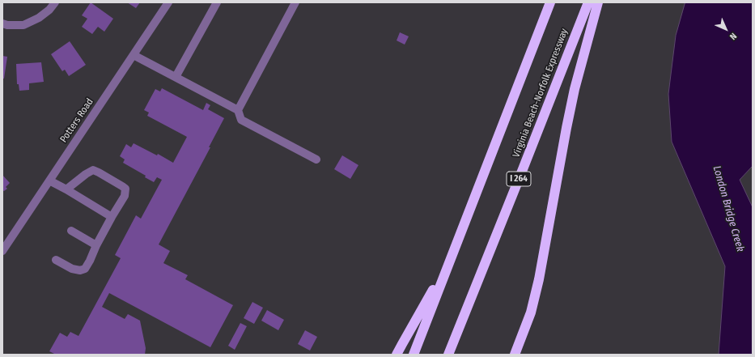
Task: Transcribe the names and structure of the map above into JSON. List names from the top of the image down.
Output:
{
  "streets": {
    "highway": ["Virginia Beach-Norfolk Expressway", "I 264"],
    "street": ["Potters Road"]
  },
  "water": ["London Bridge Creek"],
  "north": "bottom right"
}
